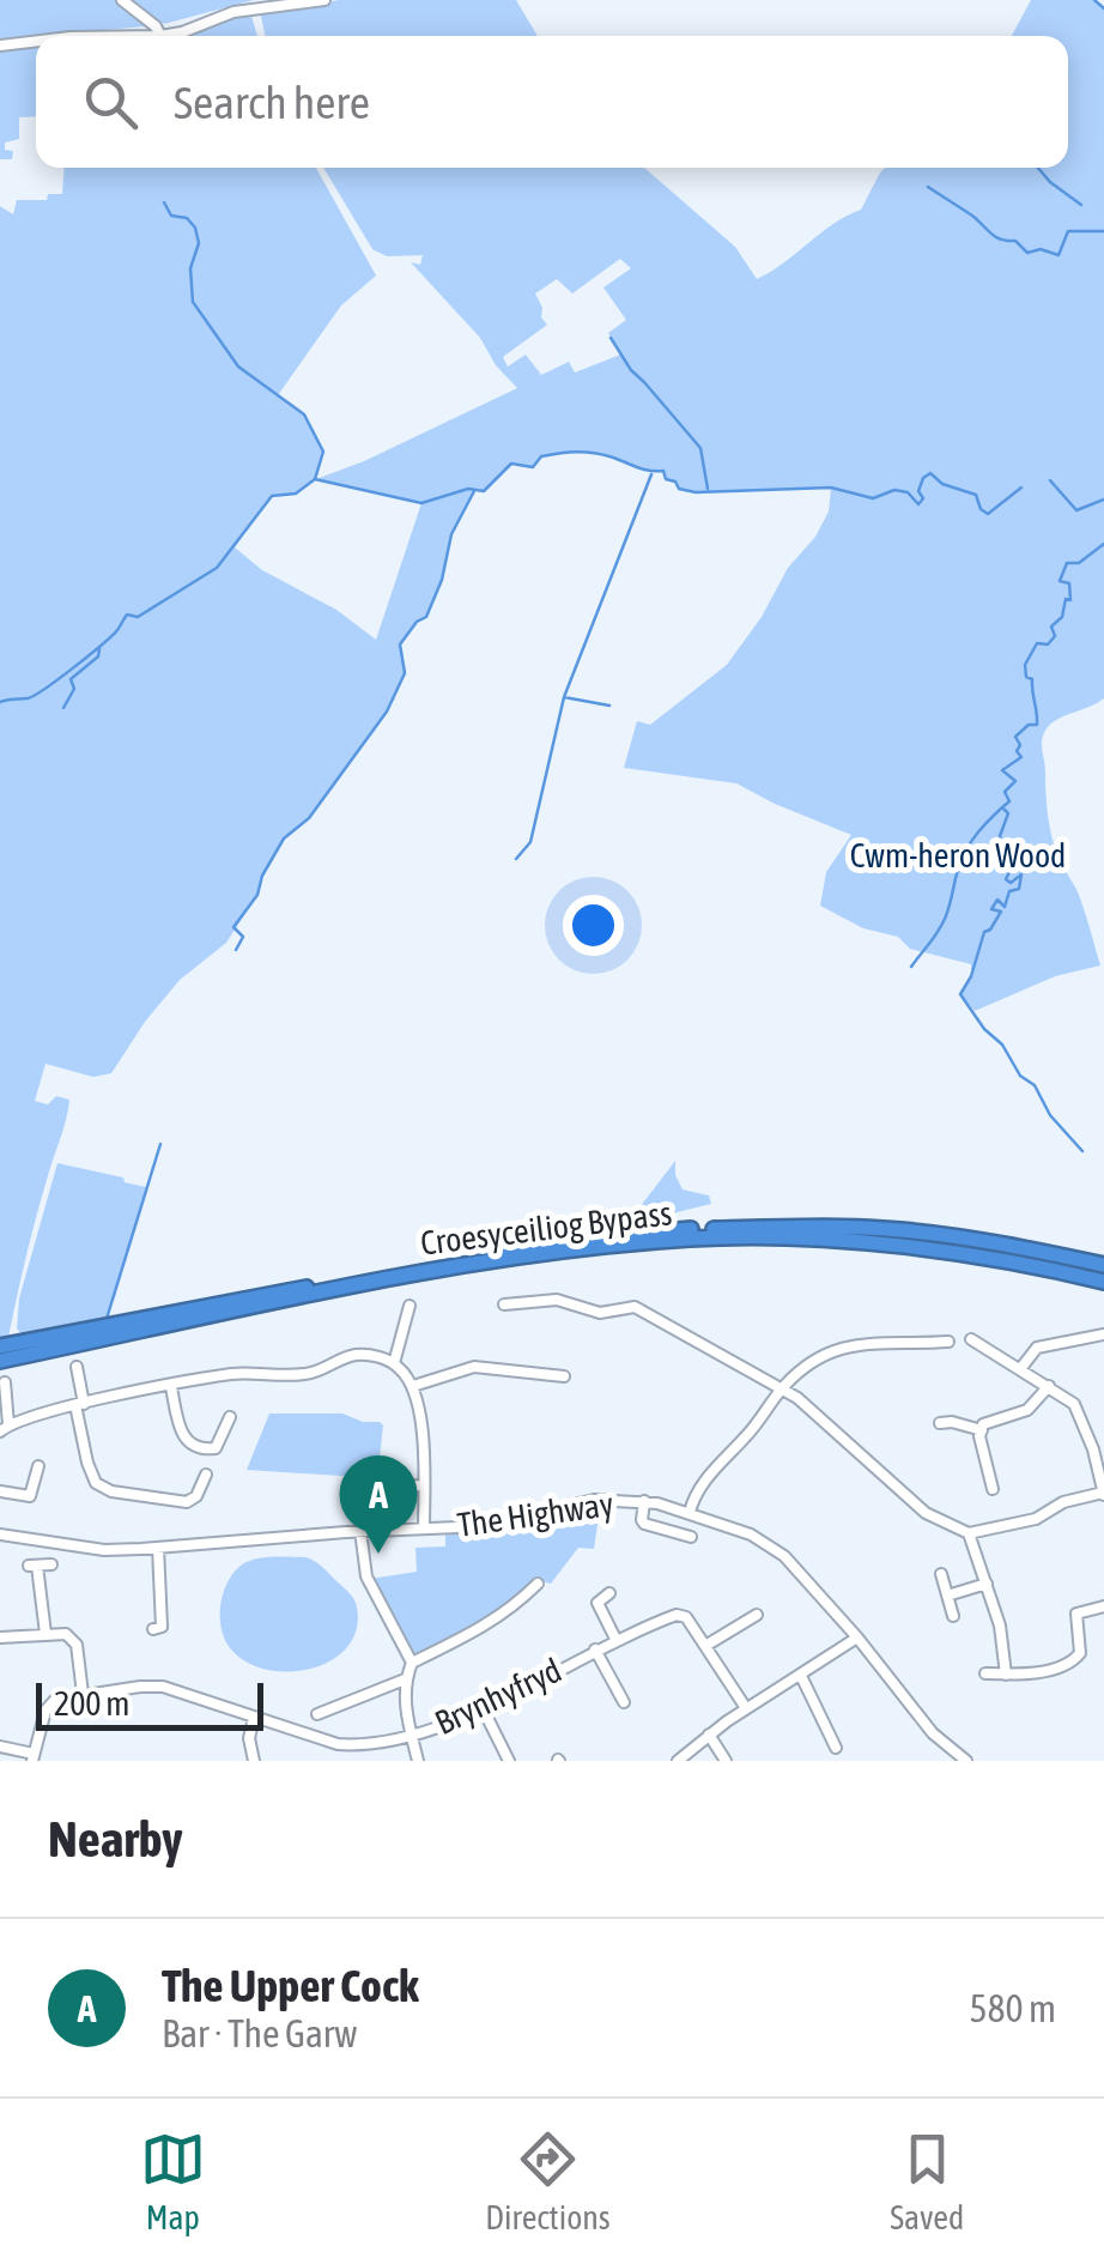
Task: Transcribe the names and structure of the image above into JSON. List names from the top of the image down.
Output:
{
  "streets": {
    "highway": ["Croesyceiliog Bypass"],
    "street": ["The Highway", "Brynhyfryd"]
  },
  "parks": ["Cwm-heron Wood"],
  "scale_bar": "200 m",
  "page": {
    "search": "Search here",
    "pins": "A",
    "scale": "200 m",
    "heading": "Nearby",
    "list": [
      {
        "mark": "A",
        "name": "The Upper Cock",
        "note": "Bar · The Garw",
        "value": "580 m"
      }
    ],
    "nav": ["Map", "Directions", "Saved"]
  }
}
